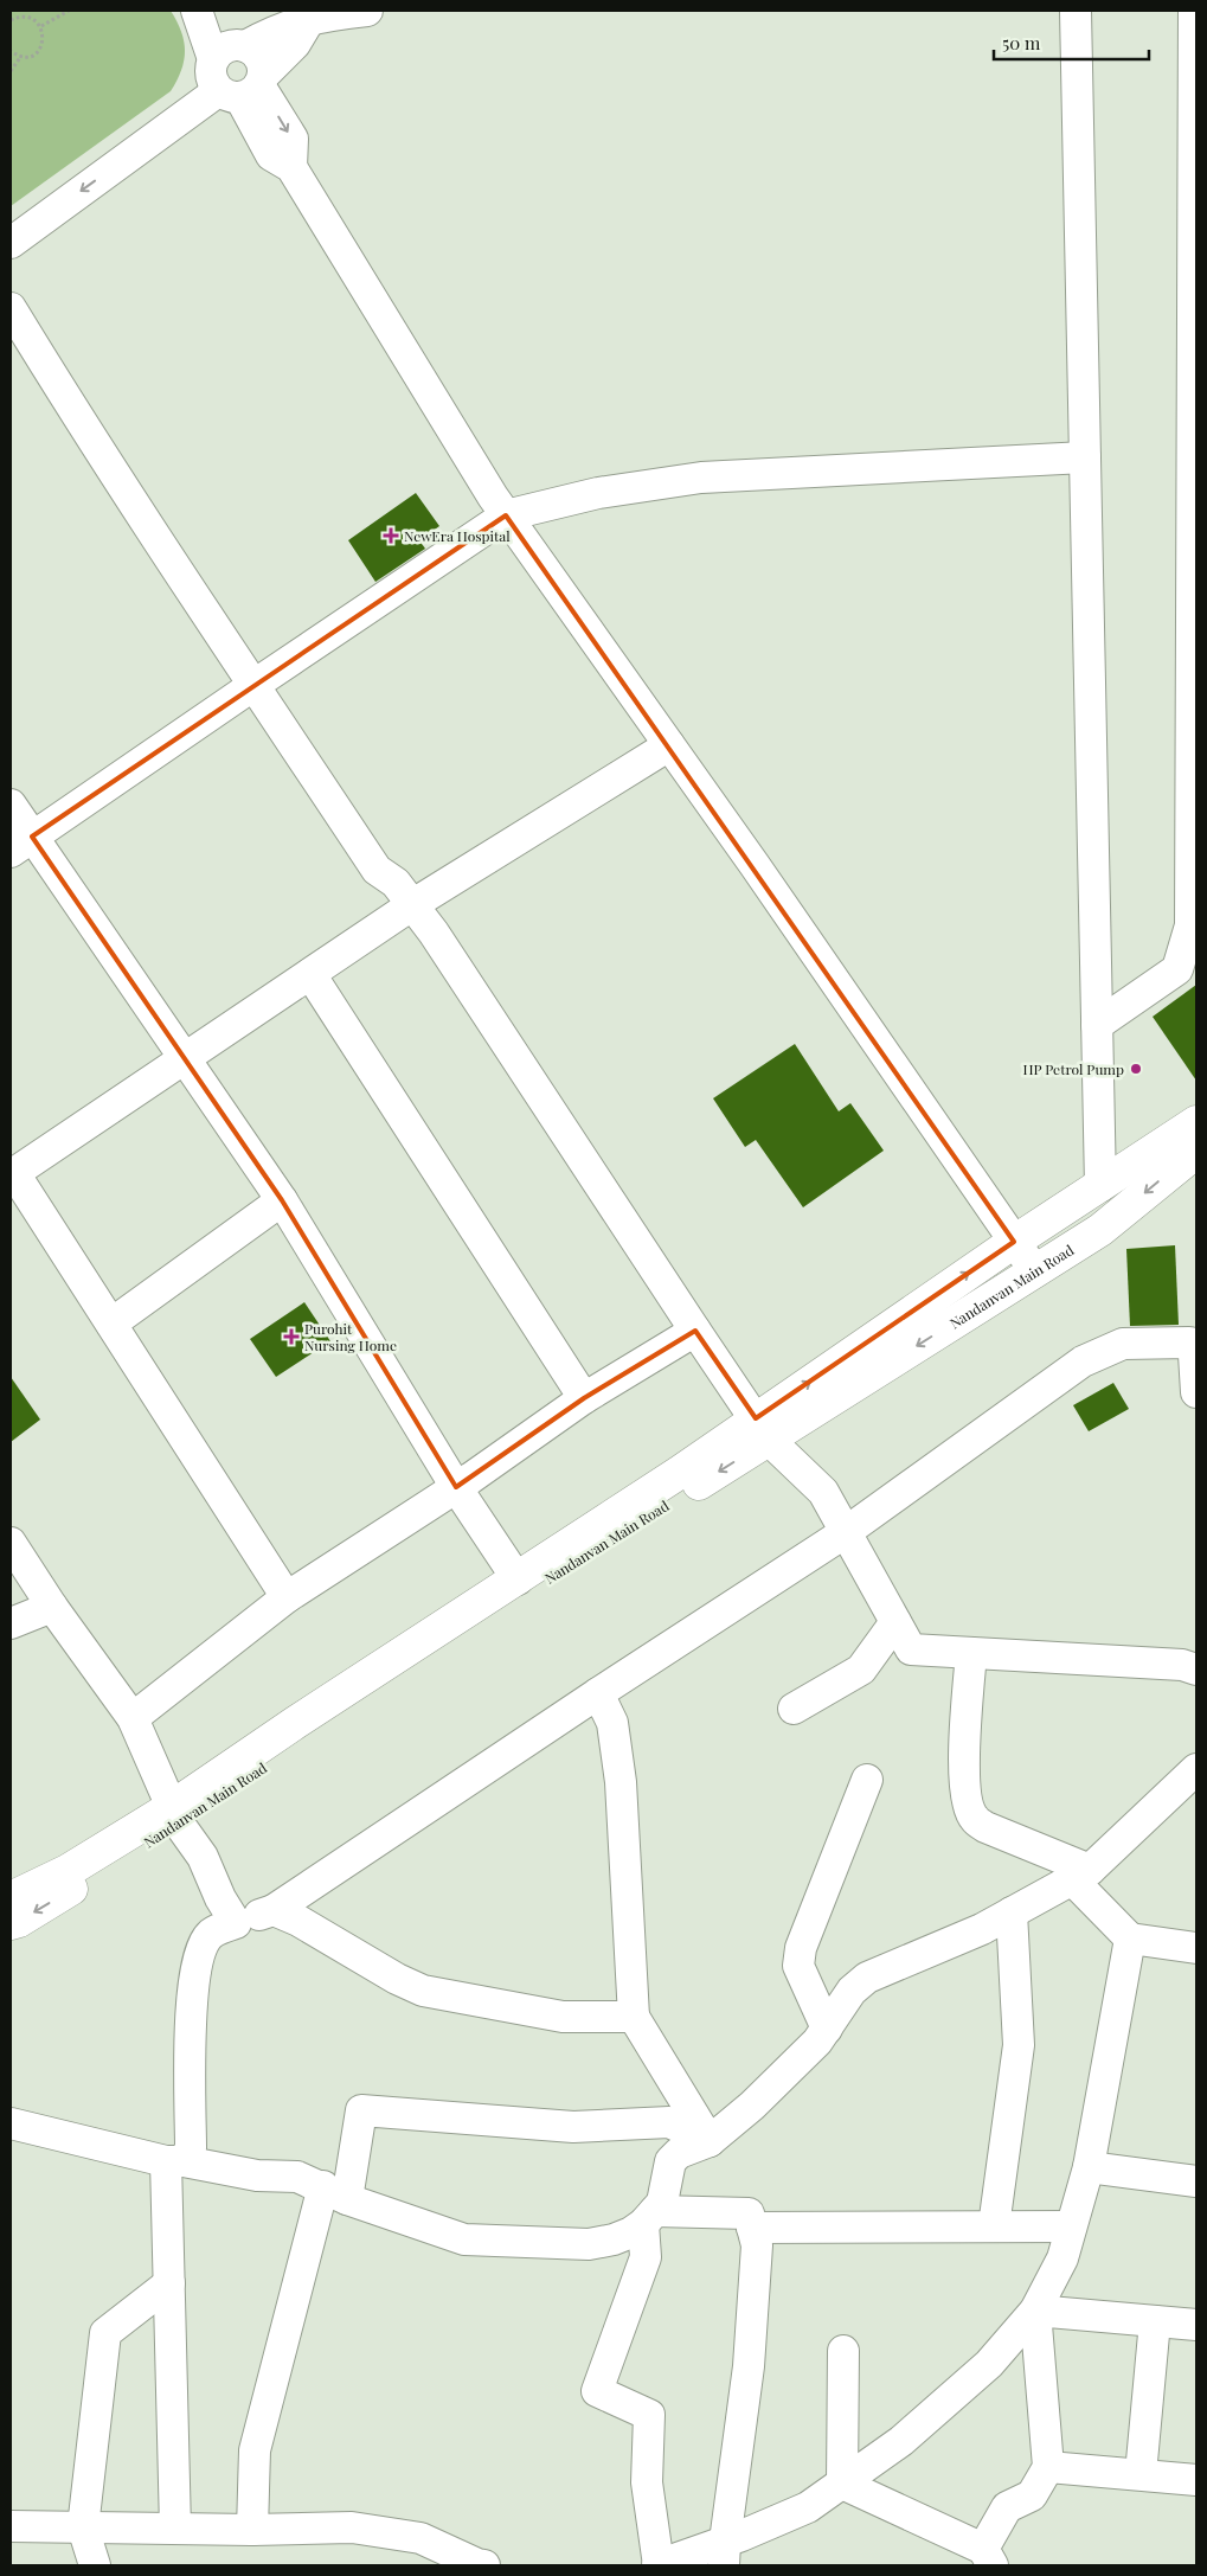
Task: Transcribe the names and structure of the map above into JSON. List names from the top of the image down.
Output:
{
  "streets": {
    "main road": ["Nandanvan Main Road"]
  },
  "places": {
    "health": ["NewEra Hospital", "Purohit Nursing Home"],
    "other": ["HP Petrol Pump"]
  },
  "scale_bar": "50 m"
}
